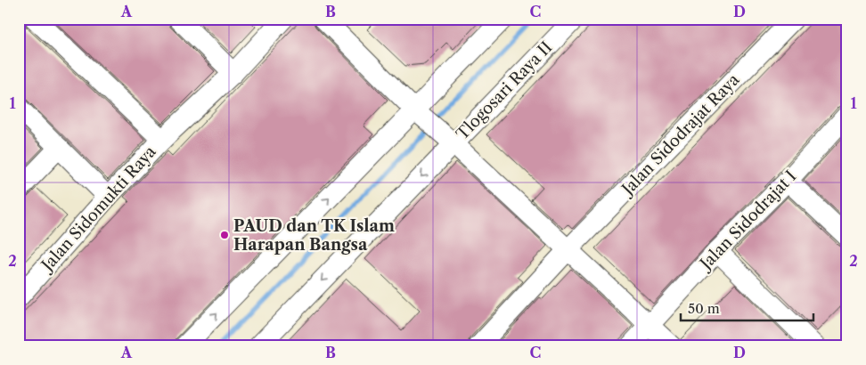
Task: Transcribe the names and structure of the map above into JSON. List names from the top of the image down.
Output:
{
  "streets": {
    "street": [
      "Tlogosari Raya II",
      "Jalan Sidodrajat Raya",
      "Jalan Sidomukti Raya",
      "Jalan Sidodrajat I"
    ]
  },
  "places": ["PAUD dan TK Islam Harapan Bangsa"],
  "scale_bar": "50 m",
  "grid": {
    "columns": [
      "A",
      "B",
      "C",
      "D"
    ],
    "rows": ["1", "2"]
  }
}
